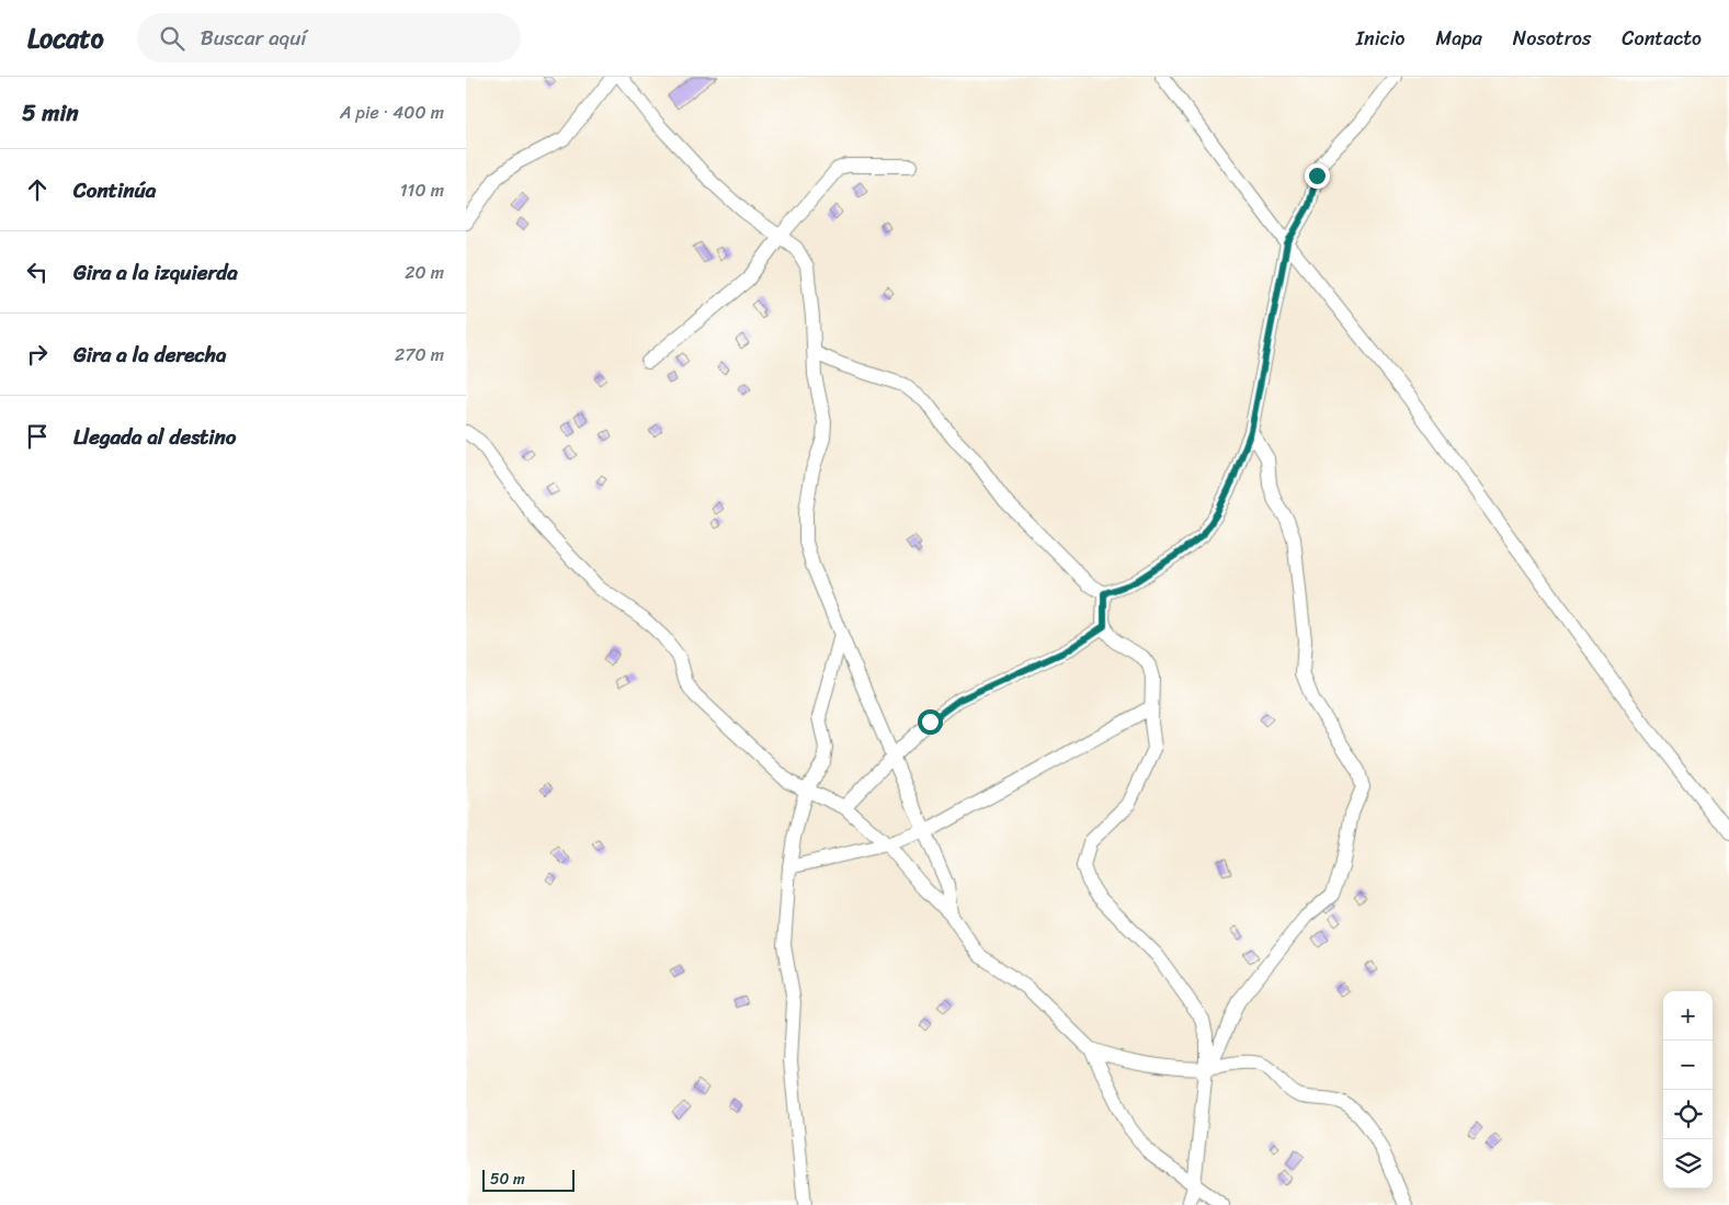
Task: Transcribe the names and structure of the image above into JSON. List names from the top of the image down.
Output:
{
  "scale_bar": "50 m",
  "page": {
    "header": "Locato",
    "search": "Buscar aquí",
    "nav": [
      "Inicio",
      "Mapa",
      "Nosotros",
      "Contacto"
    ],
    "heading": ["5 min", "A pie · 400 m"],
    "list": [
      ["Continúa", "110 m"],
      ["Gira a la izquierda", "20 m"],
      ["Gira a la derecha", "270 m"],
      "Llegada al destino"
    ],
    "map_buttons": ["+", "−"],
    "scale": "50 m"
  }
}
